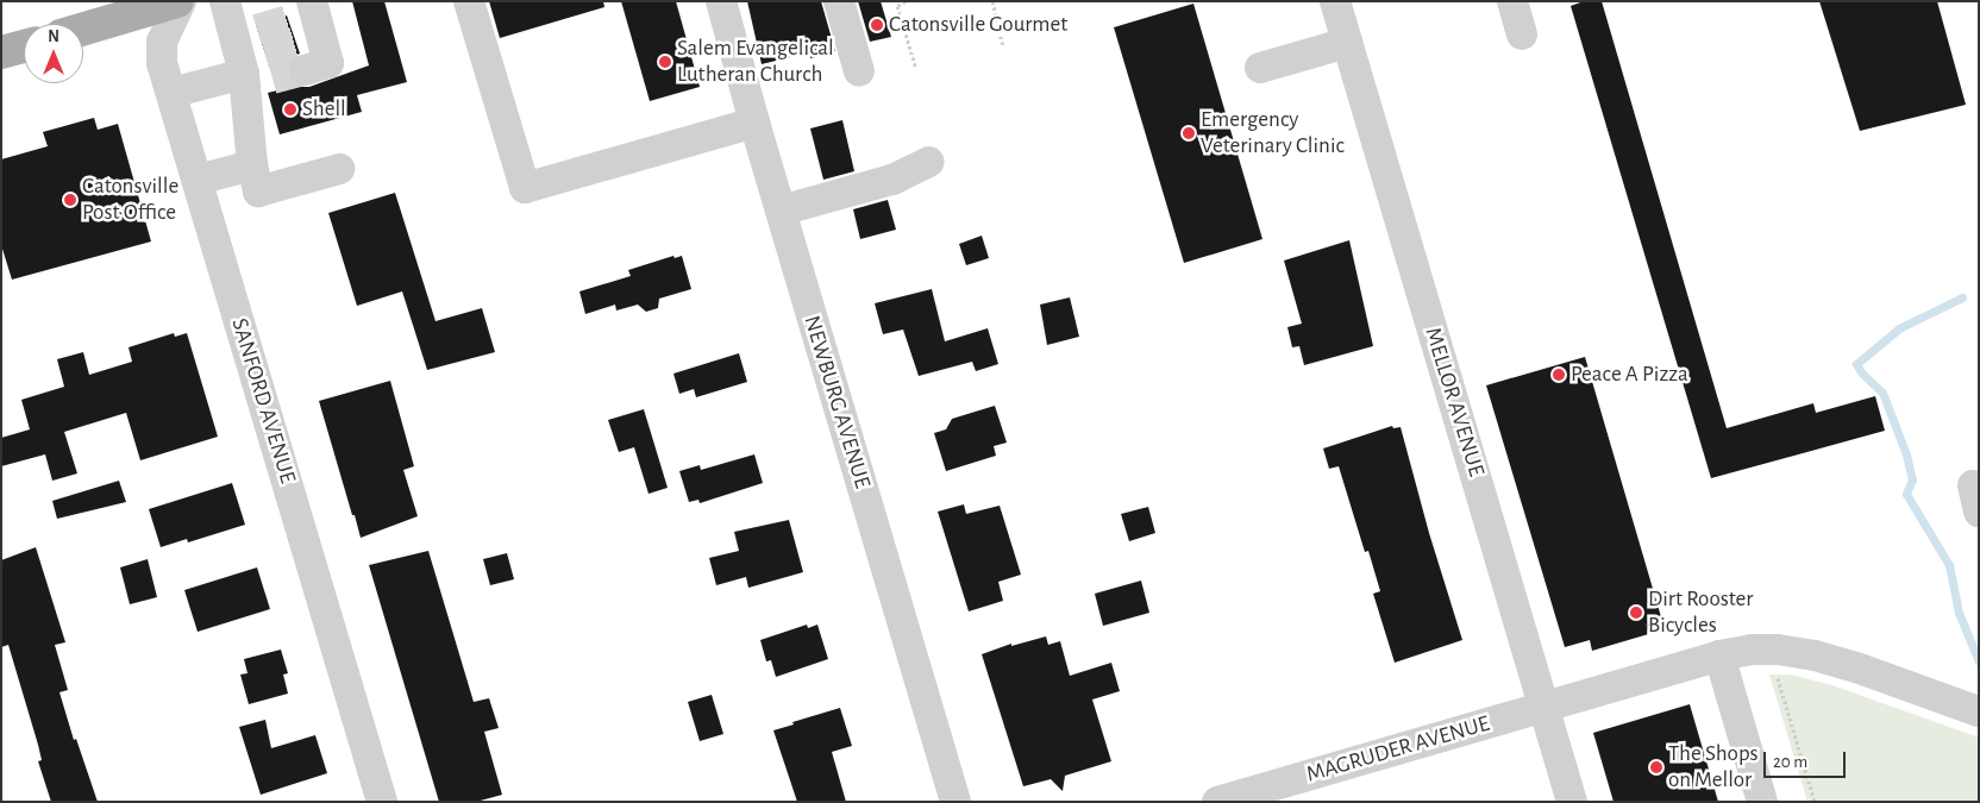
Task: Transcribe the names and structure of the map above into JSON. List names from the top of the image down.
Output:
{
  "streets": {
    "street": [
      "SANFORD AVENUE",
      "NEWBURG AVENUE",
      "MELLOR AVENUE",
      "MAGRUDER AVENUE"
    ]
  },
  "crossings": [
    ["MELLOR AVENUE", "MAGRUDER AVENUE"]
  ],
  "places": [
    "Catonsville Gourmet",
    "Salem Evangelical Lutheran Church",
    "Shell",
    "Emergency Veterinary Clinic",
    "Catonsville Post Office",
    "Peace A Pizza",
    "Dirt Rooster Bicycles",
    "The Shops on Mellor"
  ],
  "scale_bar": "20 m",
  "north": "top"
}
